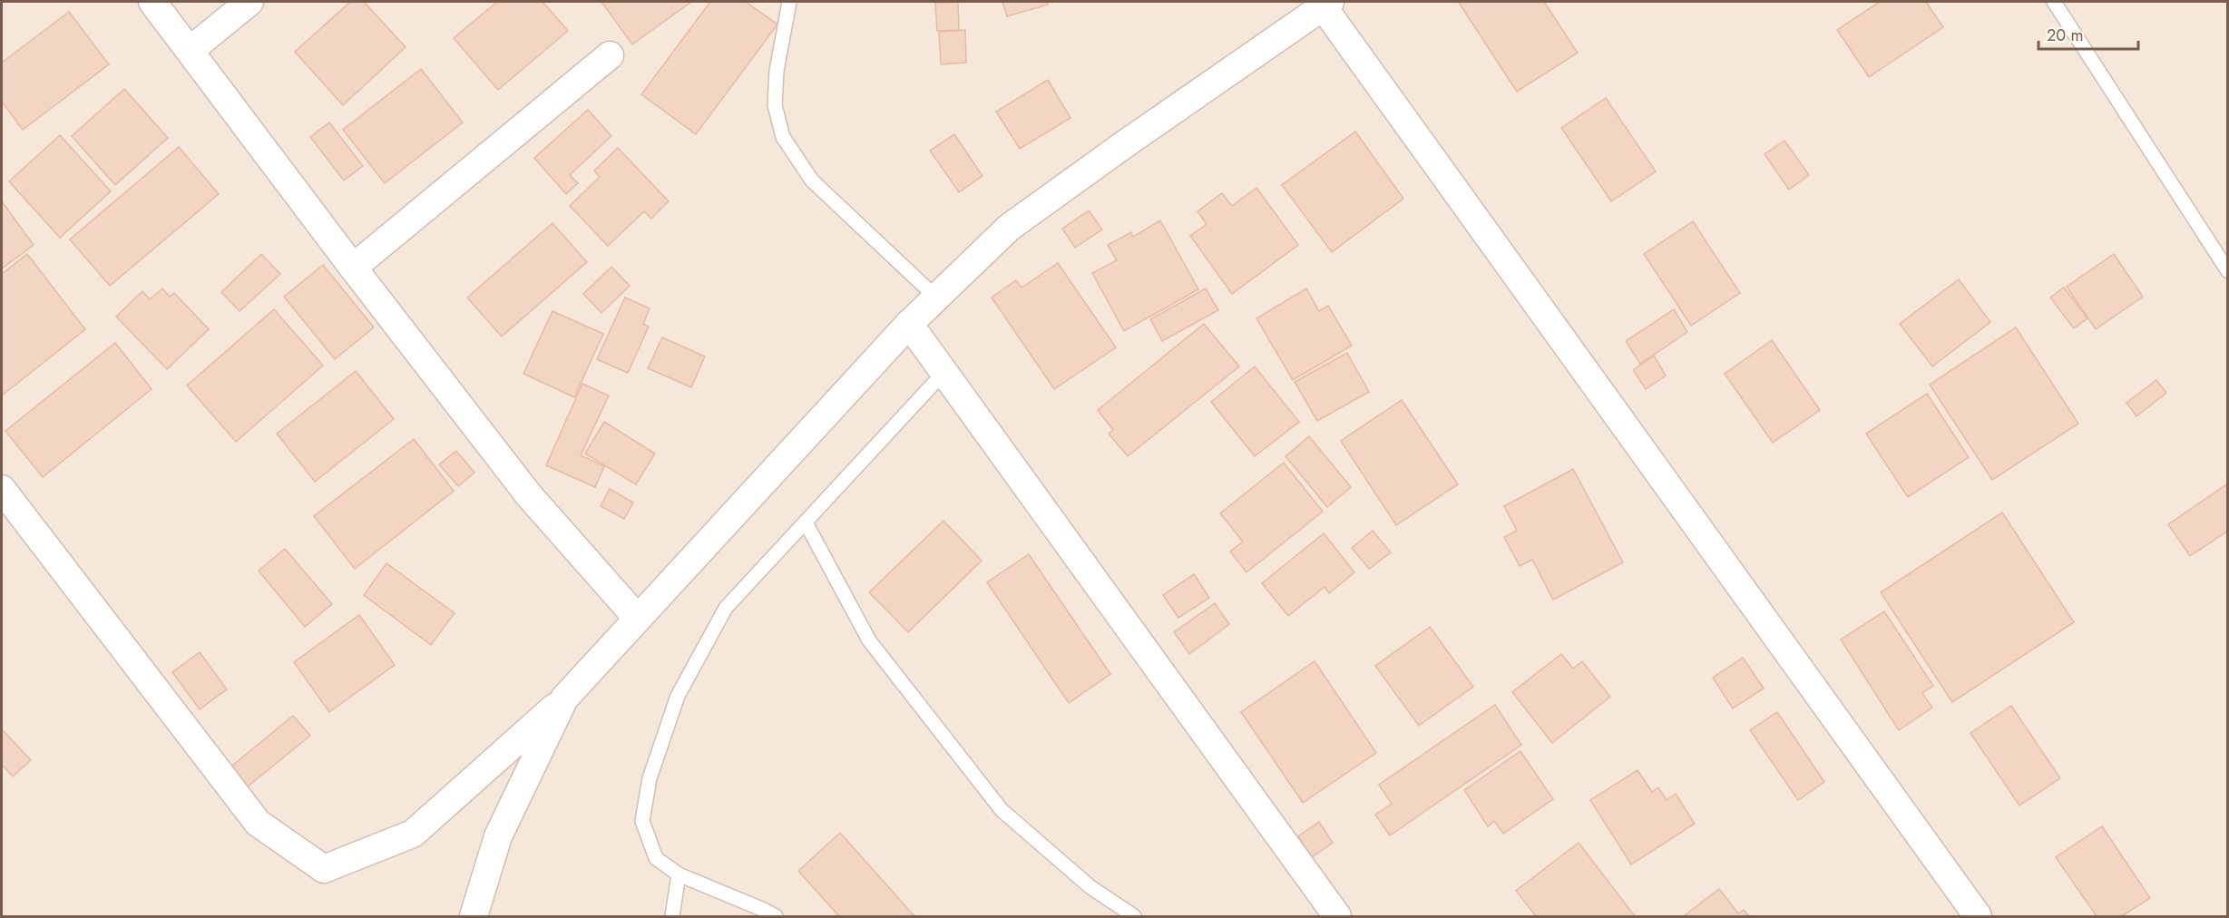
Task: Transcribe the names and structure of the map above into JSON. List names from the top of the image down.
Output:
{
  "scale_bar": "20 m"
}
